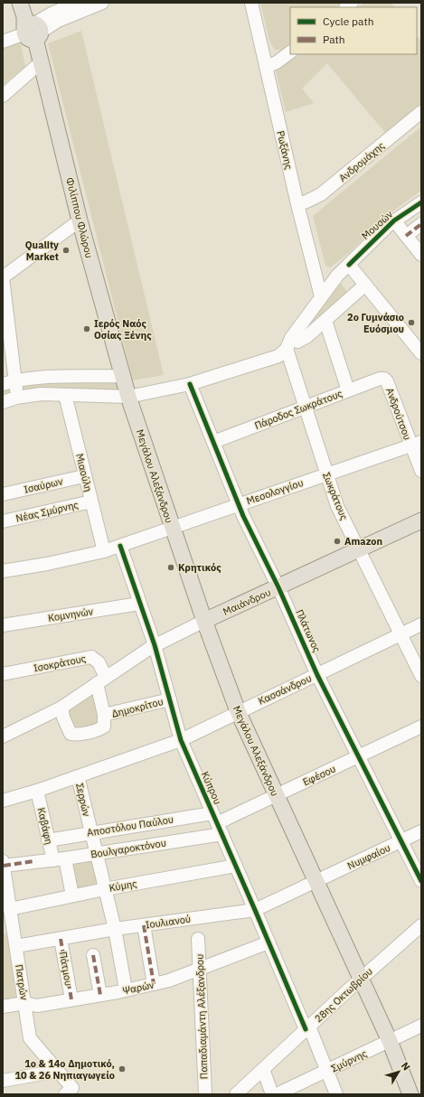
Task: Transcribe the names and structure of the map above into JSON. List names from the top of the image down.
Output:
{
  "streets": {
    "main road": ["Φιλίππου Φλώρου", "Μεγάλου Αλεξάνδρου", "Μαιάνδρου"],
    "street": [
      "Ρωξάνης",
      "Ανδρομάχης",
      "Μουσών",
      "Πάροδος Σωκράτους",
      "Ανδρούτσου",
      "Μιαούλη",
      "Ισαύρων",
      "Μεσολογγίου",
      "Σωκράτους",
      "Νέας Σμύρνης",
      "Κομνηνών",
      "Πλάτωνος",
      "Ισοκράτους",
      "Κασσάνδρου",
      "Δημοκρίτου",
      "Εφέσου",
      "Κύπρου",
      "Σερρών",
      "Καβάφη",
      "Αποστόλου Παύλου",
      "Βουλγαροκτόνου",
      "Νυμφαίου",
      "Κύμης",
      "Ιουλιανού",
      "Πάτμου",
      "Πατρών",
      "Ψαρών",
      "28ης Οκτωβρίου",
      "Παπαδιαμάντη Αλέξανδρου",
      "Σμύρνης"
    ]
  },
  "crossings": [
    ["Ρωξάνης", "Ανδρομάχης"],
    ["Ρωξάνης", "Μουσών"],
    ["Φιλίππου Φλώρου", "Μουσών"],
    ["Φιλίππου Φλώρου", "Μεγάλου Αλεξάνδρου"],
    ["Μουσών", "Μιαούλη"],
    ["Μουσών", "Μεγάλου Αλεξάνδρου"],
    ["Μουσών", "Σωκράτους"],
    ["Μουσών", "Πλάτωνος"],
    ["Πάροδος Σωκράτους", "Ανδρούτσου"],
    ["Πάροδος Σωκράτους", "Σωκράτους"],
    ["Πάροδος Σωκράτους", "Πλάτωνος"],
    ["Ανδρούτσου", "Μεσολογγίου"],
    ["Μιαούλη", "Ισαύρων"],
    ["Μιαούλη", "Μεσολογγίου"],
    ["Μιαούλη", "Νέας Σμύρνης"],
    ["Μεγάλου Αλεξάνδρου", "Μεσολογγίου"],
    ["Μεγάλου Αλεξάνδρου", "Μαιάνδρου"],
    ["Μεγάλου Αλεξάνδρου", "Κασσάνδρου"],
    ["Μεγάλου Αλεξάνδρου", "Εφέσου"],
    ["Μεγάλου Αλεξάνδρου", "Νυμφαίου"],
    ["Μεγάλου Αλεξάνδρου", "Ιουλιανού"],
    ["Μεγάλου Αλεξάνδρου", "28ης Οκτωβρίου"],
    ["Μεγάλου Αλεξάνδρου", "Σμύρνης"],
    ["Μεσολογγίου", "Σωκράτους"],
    ["Μεσολογγίου", "Πλάτωνος"],
    ["Μεσολογγίου", "Κύπρου"],
    ["Σωκράτους", "Μαιάνδρου"],
    ["Σωκράτους", "Κασσάνδρου"],
    ["Μαιάνδρου", "Πλάτωνος"],
    ["Μαιάνδρου", "Ισοκράτους"],
    ["Μαιάνδρου", "Κύπρου"],
    ["Κομνηνών", "Κύπρου"],
    ["Πλάτωνος", "Κασσάνδρου"],
    ["Πλάτωνος", "Εφέσου"],
    ["Πλάτωνος", "Νυμφαίου"],
    ["Κασσάνδρου", "Κύπρου"],
    ["Κασσάνδρου", "Σερρών"],
    ["Κασσάνδρου", "Καβάφη"],
    ["Δημοκρίτου", "Κύπρου"],
    ["Εφέσου", "Κύπρου"],
    ["Εφέσου", "Αποστόλου Παύλου"],
    ["Εφέσου", "Βουλγαροκτόνου"],
    ["Κύπρου", "Αποστόλου Παύλου"],
    ["Κύπρου", "Βουλγαροκτόνου"],
    ["Κύπρου", "Κύμης"],
    ["Κύπρου", "Ιουλιανού"],
    ["Κύπρου", "Ψαρών"],
    ["Κύπρου", "28ης Οκτωβρίου"],
    ["Κύπρου", "Σμύρνης"],
    ["Σερρών", "Αποστόλου Παύλου"],
    ["Σερρών", "Βουλγαροκτόνου"],
    ["Σερρών", "Κύμης"],
    ["Σερρών", "Ιουλιανού"],
    ["Σερρών", "Ψαρών"],
    ["Καβάφη", "Αποστόλου Παύλου"],
    ["Καβάφη", "Βουλγαροκτόνου"],
    ["Καβάφη", "Κύμης"],
    ["Αποστόλου Παύλου", "Βουλγαροκτόνου"],
    ["Βουλγαροκτόνου", "Πατρών"],
    ["Νυμφαίου", "Ιουλιανού"],
    ["Κύμης", "Πατρών"],
    ["Ιουλιανού", "Πάτμου"],
    ["Ιουλιανού", "Πατρών"],
    ["Πάτμου", "Ψαρών"],
    ["Πατρών", "Ψαρών"],
    ["Ψαρών", "Παπαδιαμάντη Αλέξανδρου"]
  ],
  "places": [
    "Quality Market",
    "2ο Γυμνάσιο Ευόσμου",
    "Ιερός Ναός Οσίας Ξένης",
    "Amazon",
    "Κρητικός",
    "1ο & 14ο Δημοτικό, 10 & 26 Νηπιαγωγείο"
  ],
  "legend": ["Cycle path", "Path"],
  "north": "top right"
}
